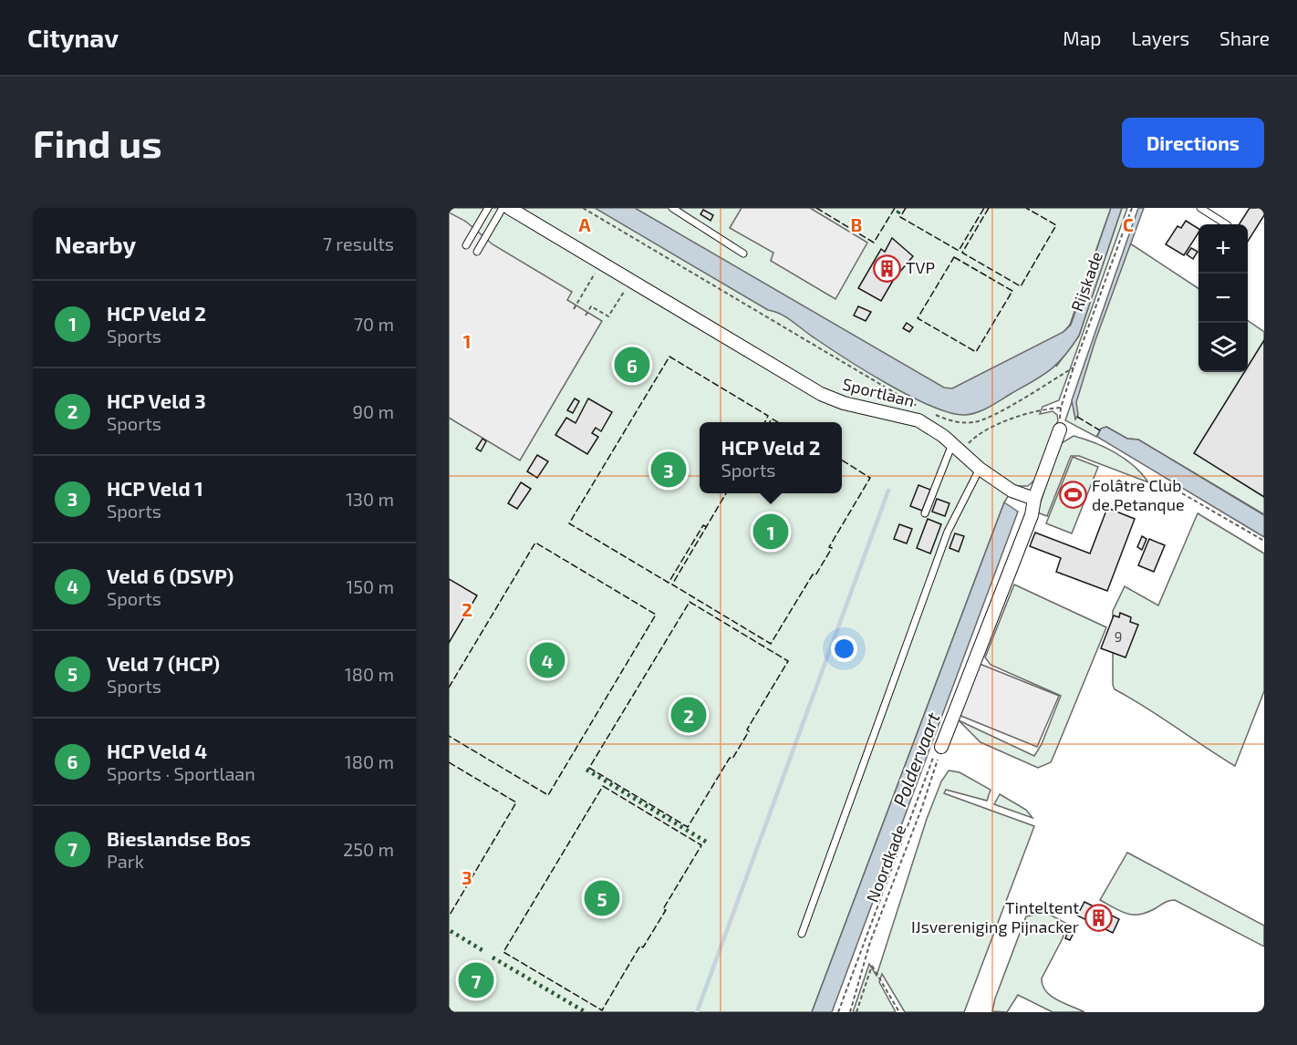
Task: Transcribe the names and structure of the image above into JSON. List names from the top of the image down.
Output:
{
  "streets": {
    "street": ["Sportlaan"],
    "path": ["Rijskade", "Noordkade"]
  },
  "water": ["Poldervaart"],
  "places": {
    "building": ["TVP", "Tinteltent IJsvereniging Pijnacker"],
    "sports": ["Folâtre Club de Petanque"]
  },
  "house_numbers": ["9"],
  "page": {
    "header": "Citynav",
    "nav": ["Map", "Layers", "Share"],
    "buttons": "Directions",
    "title": "Find us",
    "heading": ["Nearby", "7 results"],
    "map_buttons": ["+", "−"],
    "list": [
      {
        "mark": "1",
        "name": "HCP Veld 2",
        "note": "Sports",
        "value": "70 m"
      },
      {
        "mark": "2",
        "name": "HCP Veld 3",
        "note": "Sports",
        "value": "90 m"
      },
      {
        "mark": "3",
        "name": "HCP Veld 1",
        "note": "Sports",
        "value": "130 m"
      },
      {
        "mark": "4",
        "name": "Veld 6 (DSVP)",
        "note": "Sports",
        "value": "150 m"
      },
      {
        "mark": "5",
        "name": "Veld 7 (HCP)",
        "note": "Sports",
        "value": "180 m"
      },
      {
        "mark": "6",
        "name": "HCP Veld 4",
        "note": "Sports · Sportlaan",
        "value": "180 m"
      },
      {
        "mark": "7",
        "name": "Bieslandse Bos",
        "note": "Park",
        "value": "250 m"
      }
    ],
    "pins": [
      "6",
      "3",
      "1",
      "4",
      "2",
      "5",
      "7"
    ],
    "popup": ["HCP Veld 2", "Sports"]
  },
  "grid": {
    "columns": ["A", "B", "C"],
    "rows": ["1", "2", "3"]
  }
}
